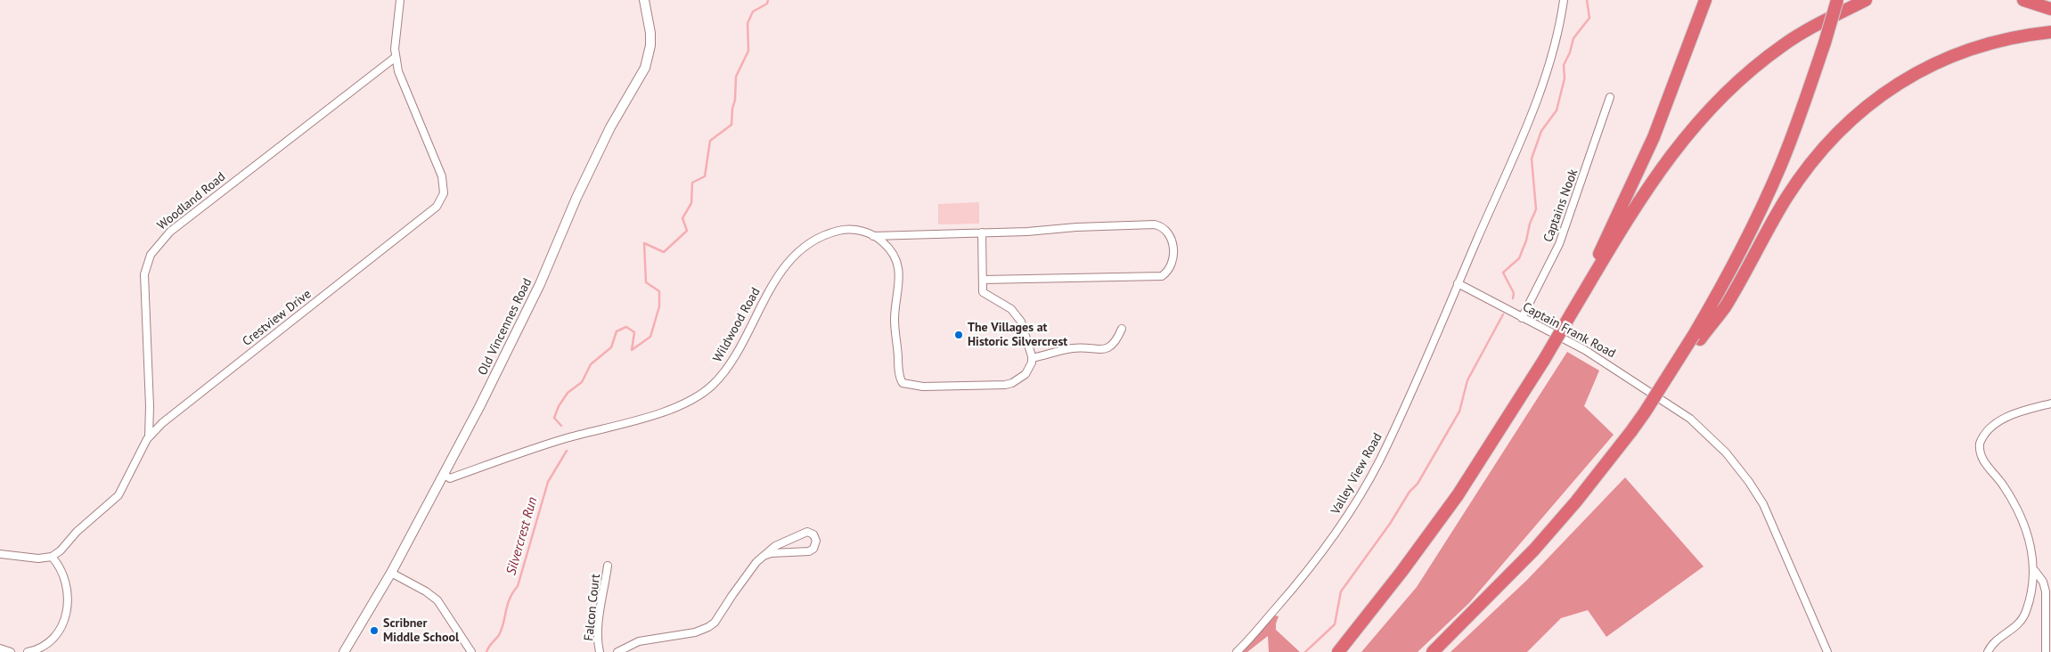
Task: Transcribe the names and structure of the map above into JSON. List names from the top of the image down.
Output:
{
  "streets": {
    "street": [
      "Woodland Road",
      "Captains Nook",
      "Crestview Drive",
      "Wildwood Road",
      "Old Vincennes Road",
      "Captain Frank Road",
      "Valley View Road",
      "Falcon Court"
    ]
  },
  "crossings": [
    ["Woodland Road", "Crestview Drive"],
    ["Captains Nook", "Captain Frank Road"],
    ["Wildwood Road", "Old Vincennes Road"],
    ["Captain Frank Road", "Valley View Road"]
  ],
  "water": ["Silvercrest Run"],
  "places": ["The Villages at Historic Silvercrest", "Scribner Middle School"]
}
